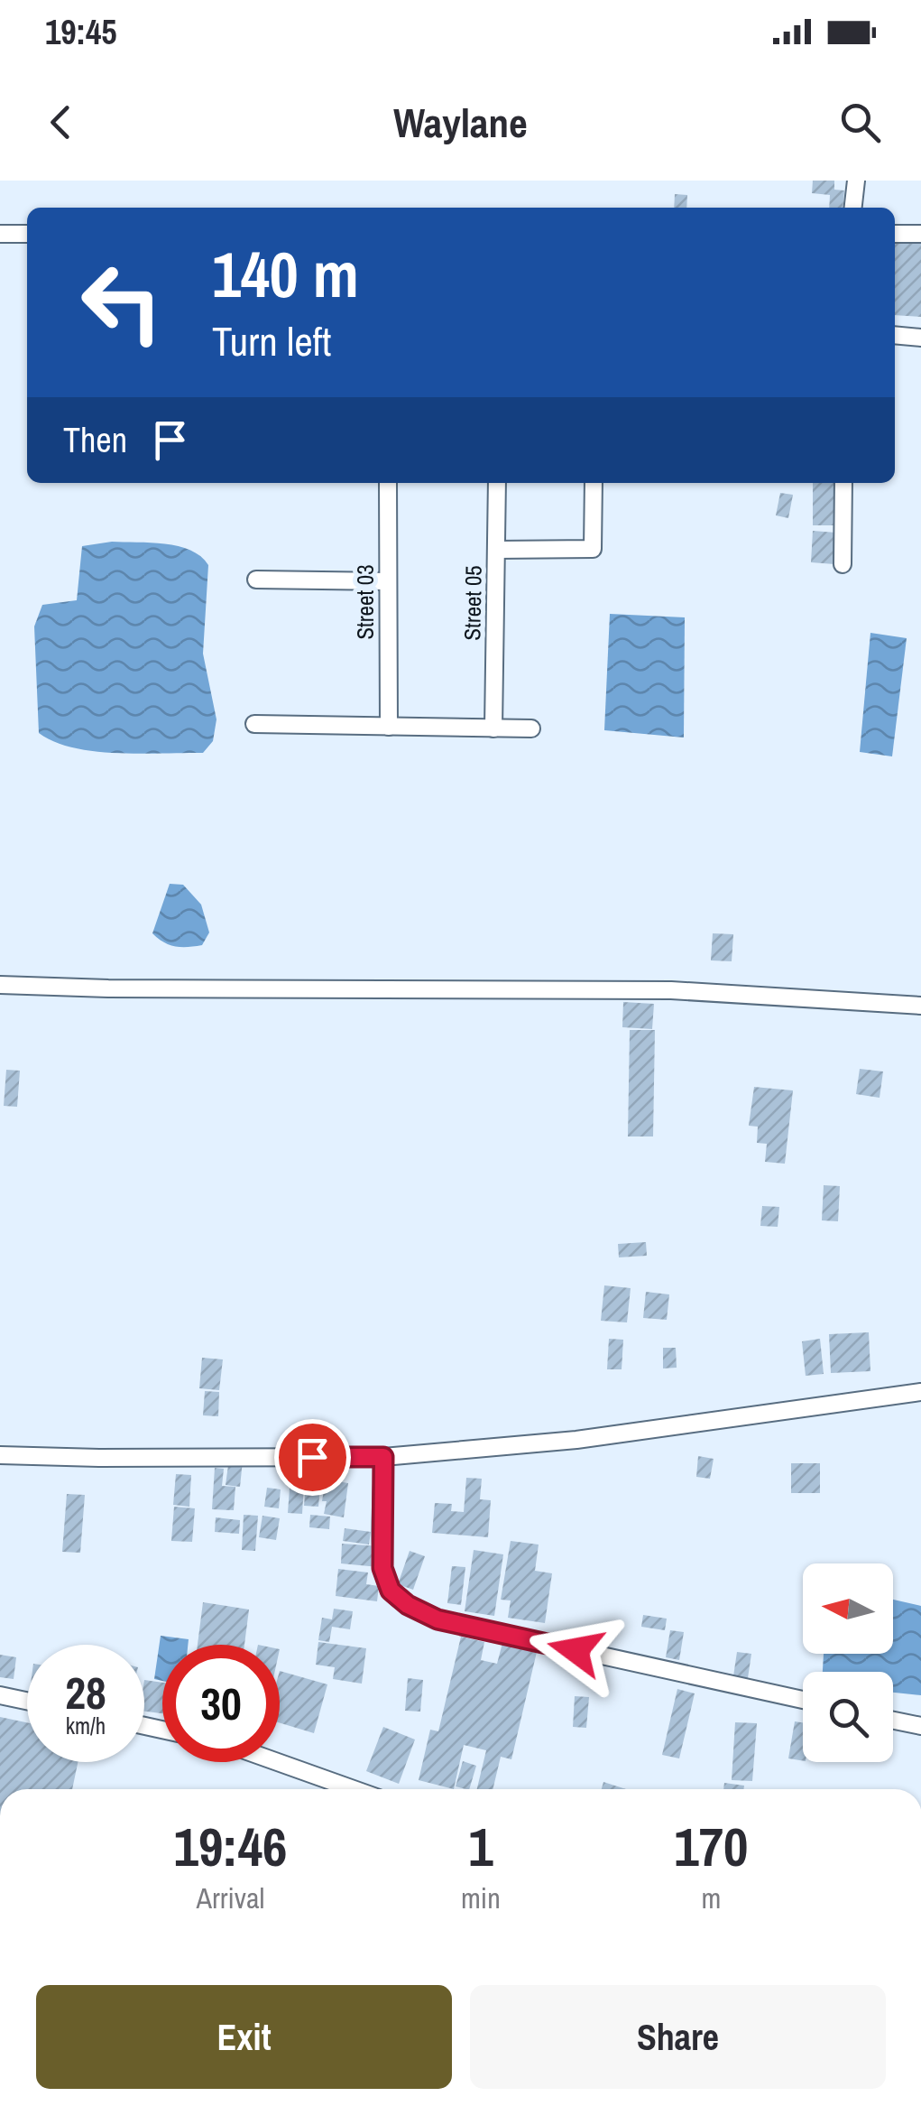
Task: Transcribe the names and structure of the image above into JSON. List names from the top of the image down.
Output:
{
  "streets": {
    "street": ["Street 03", "Street 05"]
  },
  "north": "left",
  "page": {
    "status": "19:45",
    "header": "Waylane",
    "turn": ["140 m", "Turn left"],
    "then": "Then",
    "speed": "28 km/h",
    "limit": "30",
    "eta": [
      "19:46",
      "Arrival",
      "1",
      "min",
      "170",
      "m"
    ],
    "buttons": ["Exit", "Share"]
  }
}
